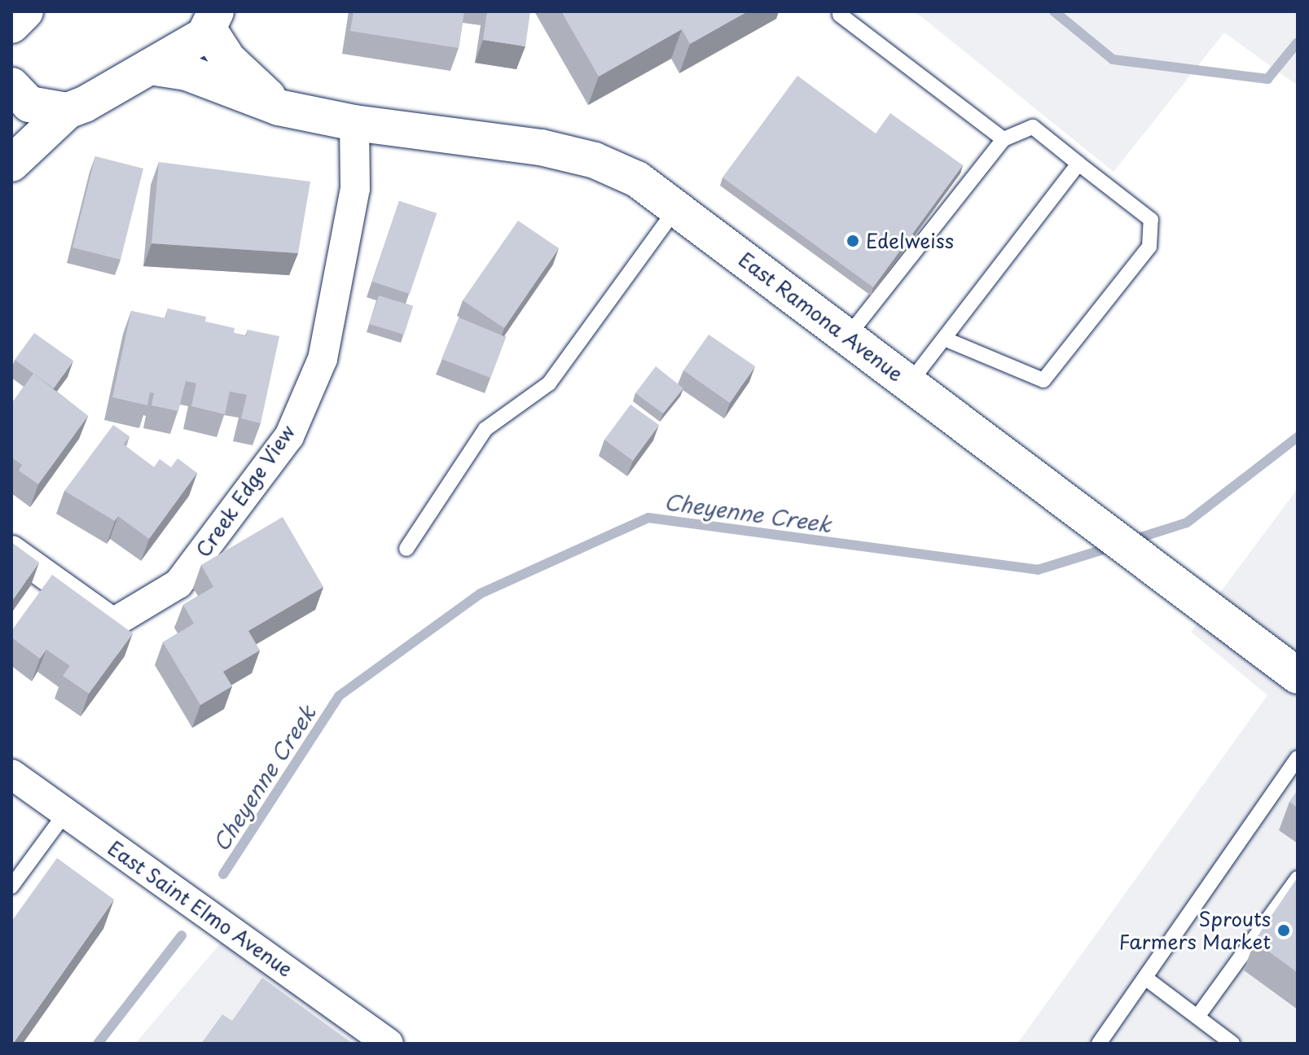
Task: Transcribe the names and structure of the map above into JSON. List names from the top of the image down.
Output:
{
  "streets": {
    "main road": ["East Ramona Avenue"],
    "street": ["Creek Edge View", "East Saint Elmo Avenue"]
  },
  "crossings": [
    ["East Ramona Avenue", "Creek Edge View"]
  ],
  "water": ["Cheyenne Creek"],
  "places": ["Edelweiss", "Sprouts Farmers Market"]
}
